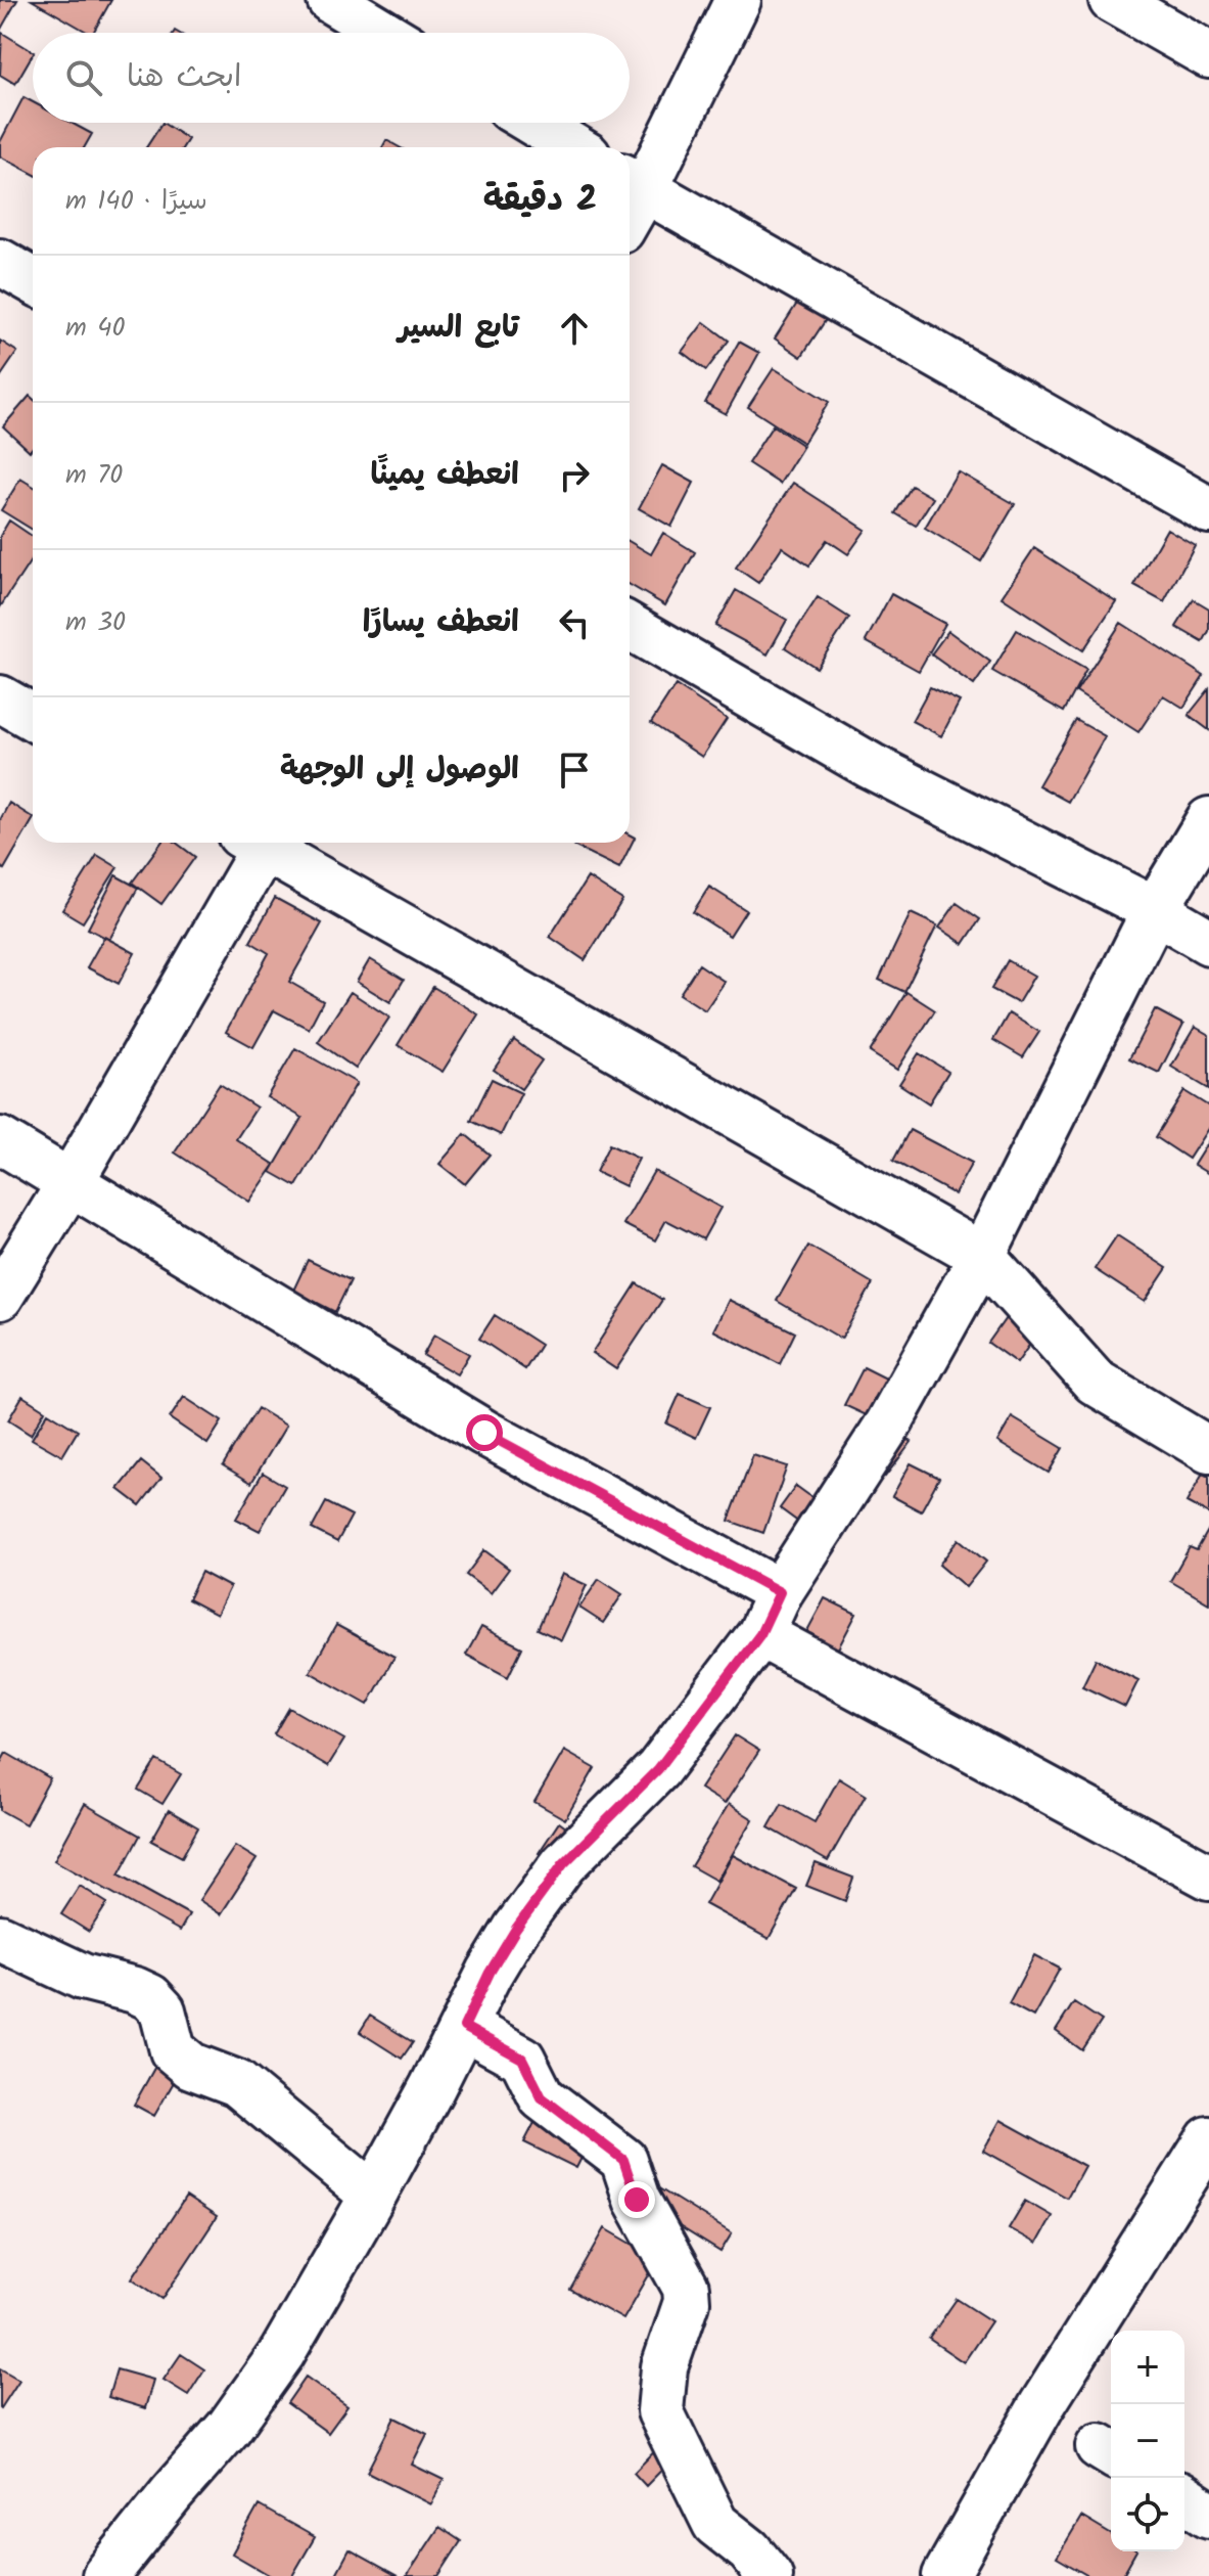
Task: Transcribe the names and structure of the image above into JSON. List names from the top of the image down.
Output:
{
  "page": {
    "search": "ابحث هنا",
    "heading": ["2 دقيقة", "سيرًا · 140 m"],
    "list": [
      ["تابع السير", "40 m"],
      ["انعطف يمينًا", "70 m"],
      ["انعطف يسارًا", "30 m"],
      "الوصول إلى الوجهة"
    ],
    "map_buttons": ["+", "−"]
  }
}
